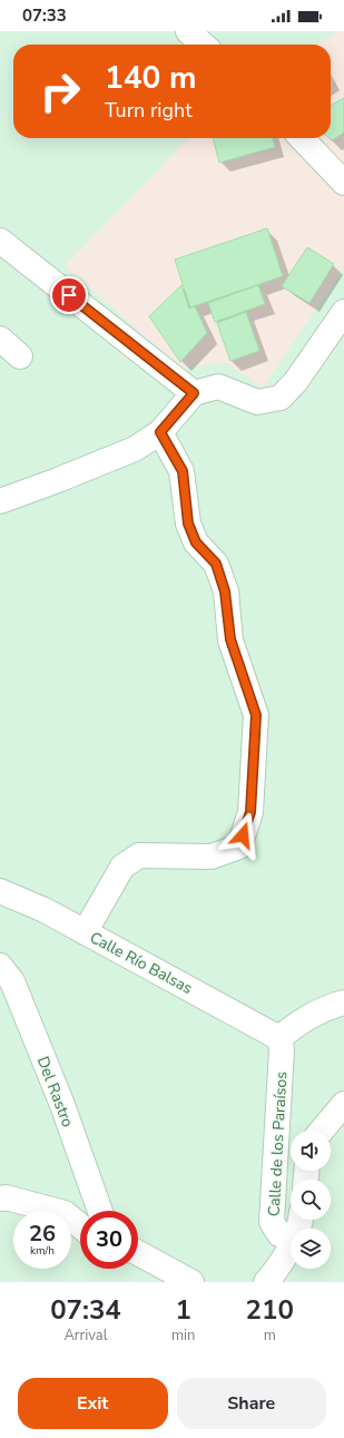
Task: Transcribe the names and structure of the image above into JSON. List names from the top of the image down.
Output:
{
  "streets": {
    "street": ["Calle Río Balsas", "Del Rastro", "Calle de los Paraísos"]
  },
  "crossings": [
    ["Calle Río Balsas", "Calle de los Paraísos"]
  ],
  "page": {
    "status": "07:33",
    "turn": ["140 m", "Turn right"],
    "speed": "26 km/h",
    "limit": "30",
    "eta": [
      "07:34",
      "Arrival",
      "1",
      "min",
      "210",
      "m"
    ],
    "buttons": ["Exit", "Share"]
  }
}
